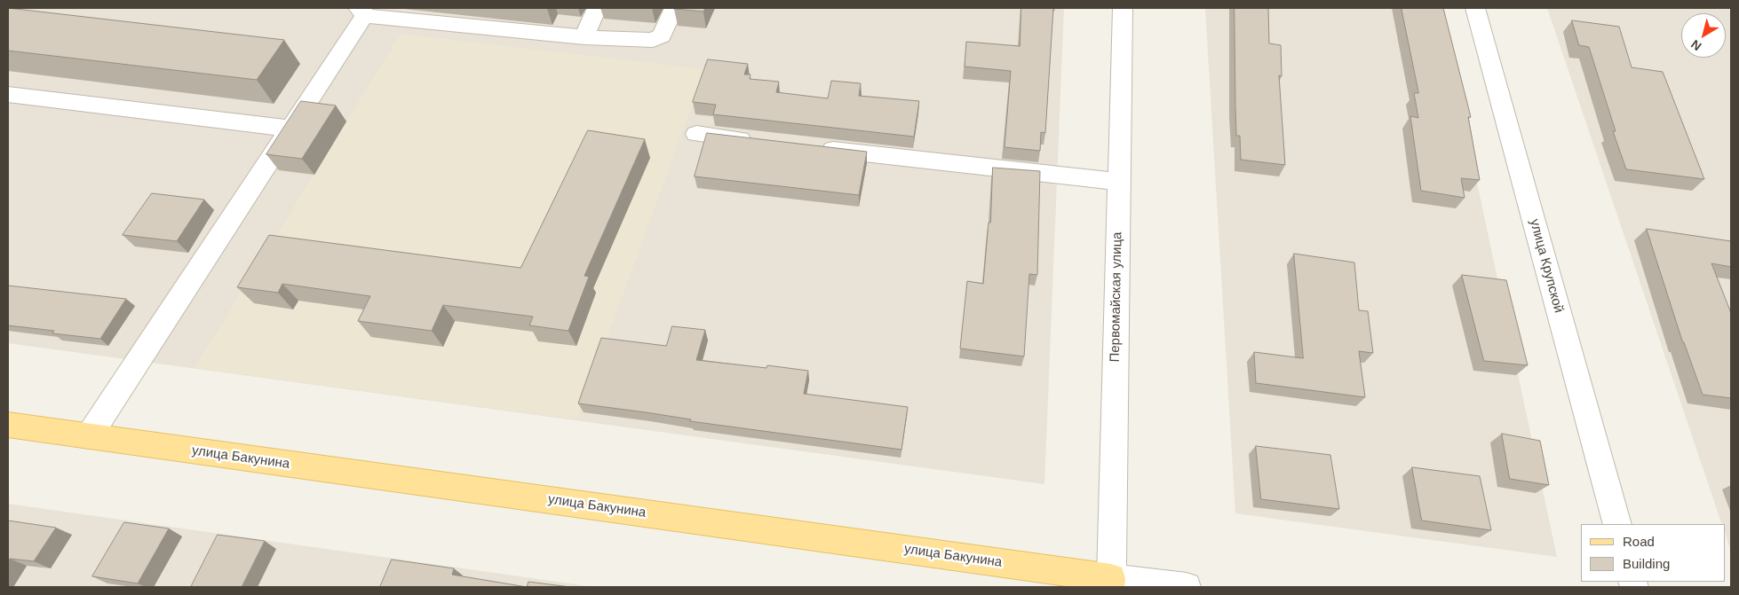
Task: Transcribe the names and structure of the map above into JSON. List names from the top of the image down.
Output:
{
  "streets": {
    "main road": ["улица Бакунина"],
    "street": ["улица Крупской", "Первомайская улица"]
  },
  "crossings": [
    ["Первомайская улица", "улица Бакунина"]
  ],
  "legend": ["Road", "Building"],
  "north": "bottom left"
}
